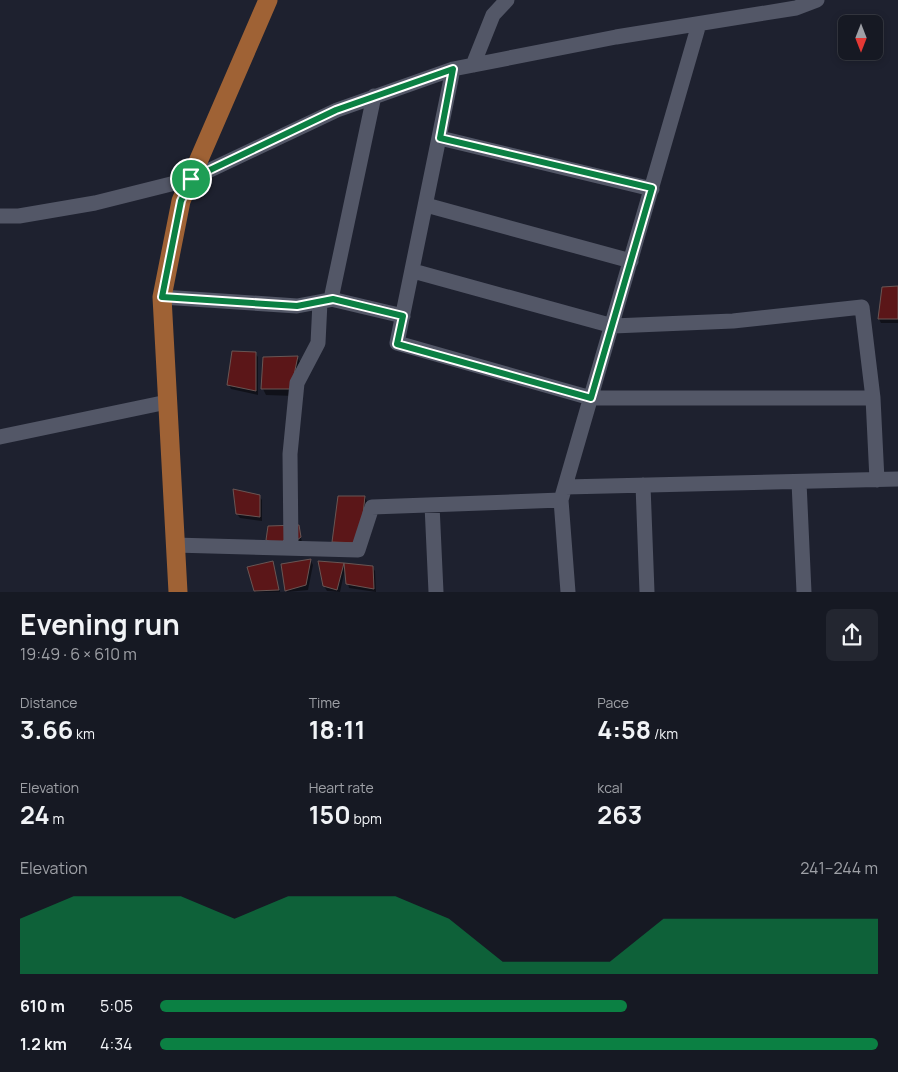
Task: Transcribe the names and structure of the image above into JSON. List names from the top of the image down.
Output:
{
  "north": "bottom",
  "page": {
    "heading": ["Evening run", "19:49 · 6 × 610 m"],
    "stats": [
      ["Distance", "3.66 km"],
      ["Time", "18:11"],
      ["Pace", "4:58 /km"],
      ["Elevation", "24 m"],
      ["Heart rate", "150 bpm"],
      ["kcal", "263"]
    ],
    "chart": ["Elevation", "241–244 m"],
    "list": [
      {
        "name": "610 m",
        "note": "5:05"
      },
      {
        "name": "1.2 km",
        "note": "4:34"
      }
    ]
  }
}
